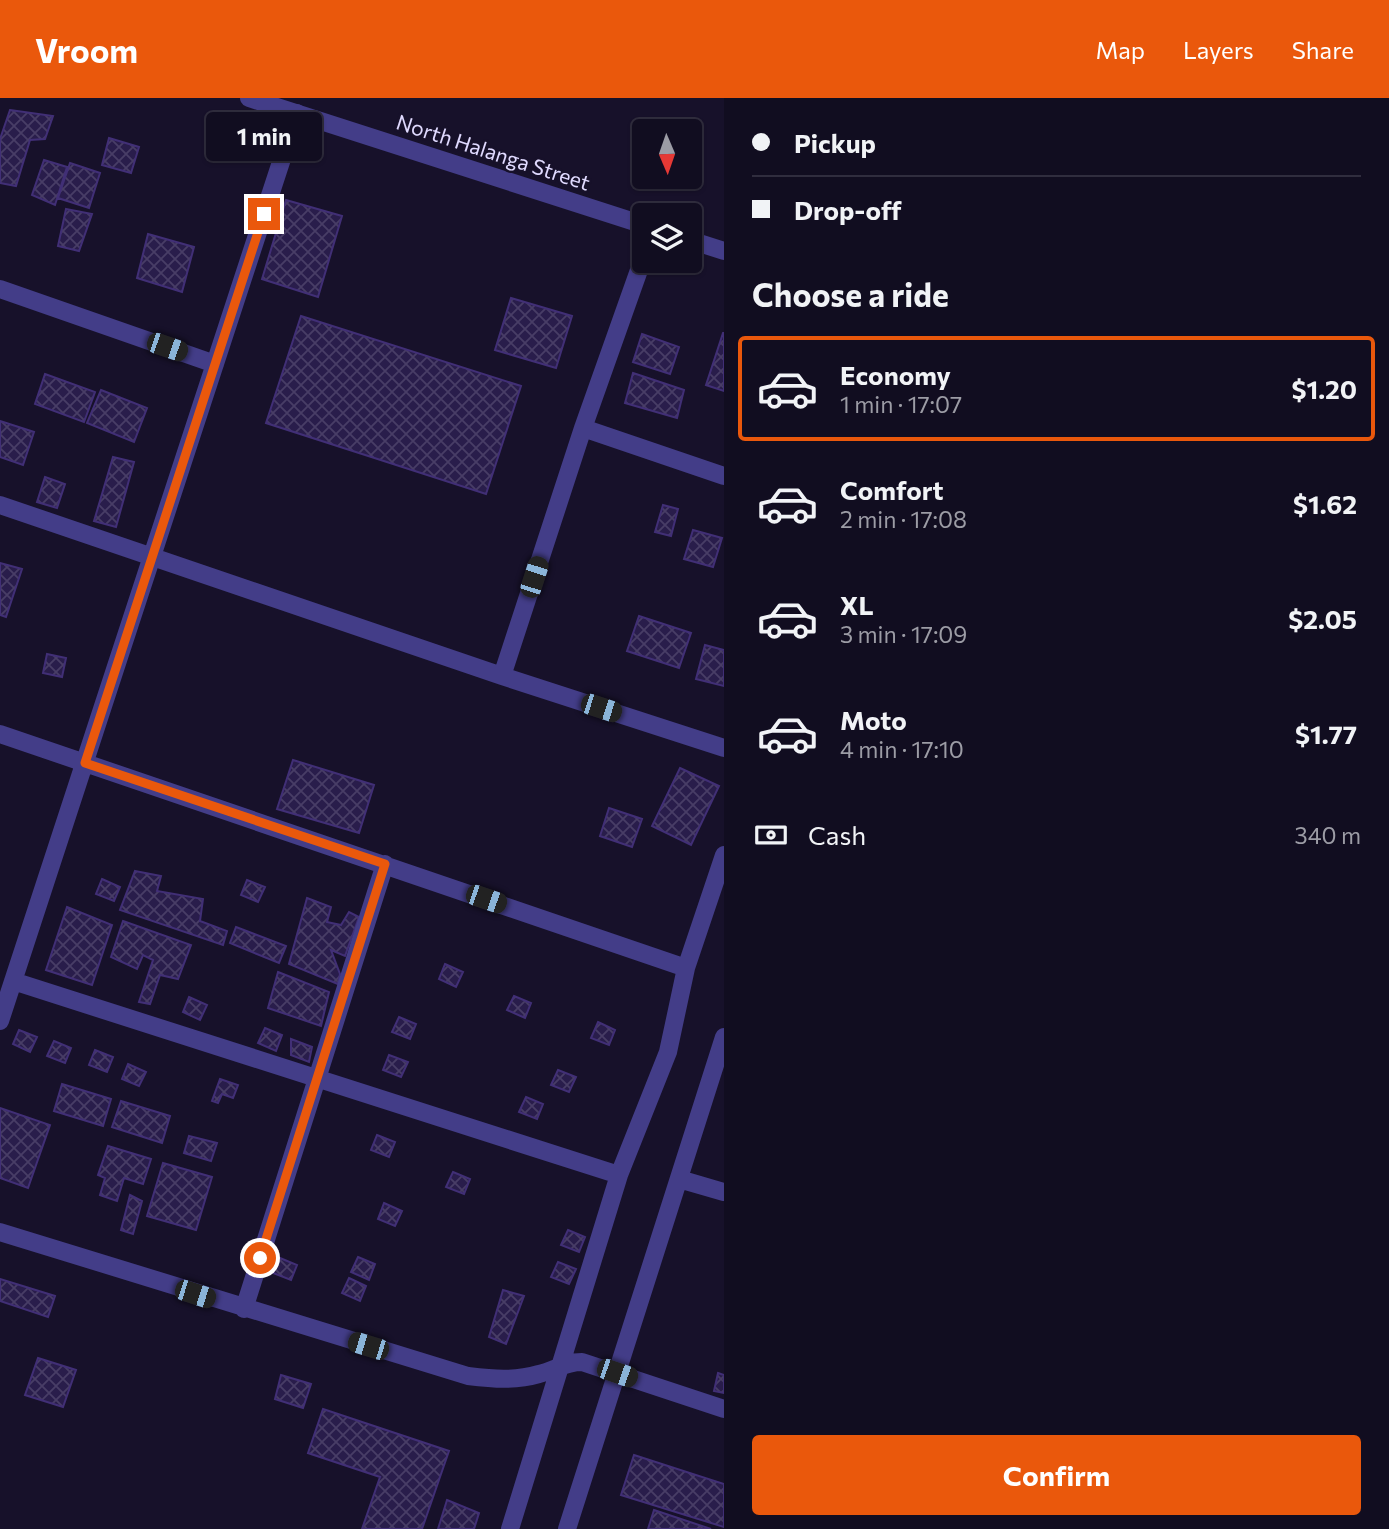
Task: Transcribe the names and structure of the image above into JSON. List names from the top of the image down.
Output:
{
  "streets": {
    "street": ["North Halanga Street"]
  },
  "north": "bottom",
  "page": {
    "header": "Vroom",
    "nav": ["Map", "Layers", "Share"],
    "banner": ["Pickup", "Drop-off"],
    "bubble": "1 min",
    "heading": "Choose a ride",
    "list": [
      {
        "name": "Economy",
        "note": "1 min · 17:07",
        "value": "$1.20"
      },
      {
        "name": "Comfort",
        "note": "2 min · 17:08",
        "value": "$1.62"
      },
      {
        "name": "XL",
        "note": "3 min · 17:09",
        "value": "$2.05"
      },
      {
        "name": "Moto",
        "note": "4 min · 17:10",
        "value": "$1.77"
      }
    ],
    "pay": ["Cash", "340 m"],
    "buttons": "Confirm"
  }
}
